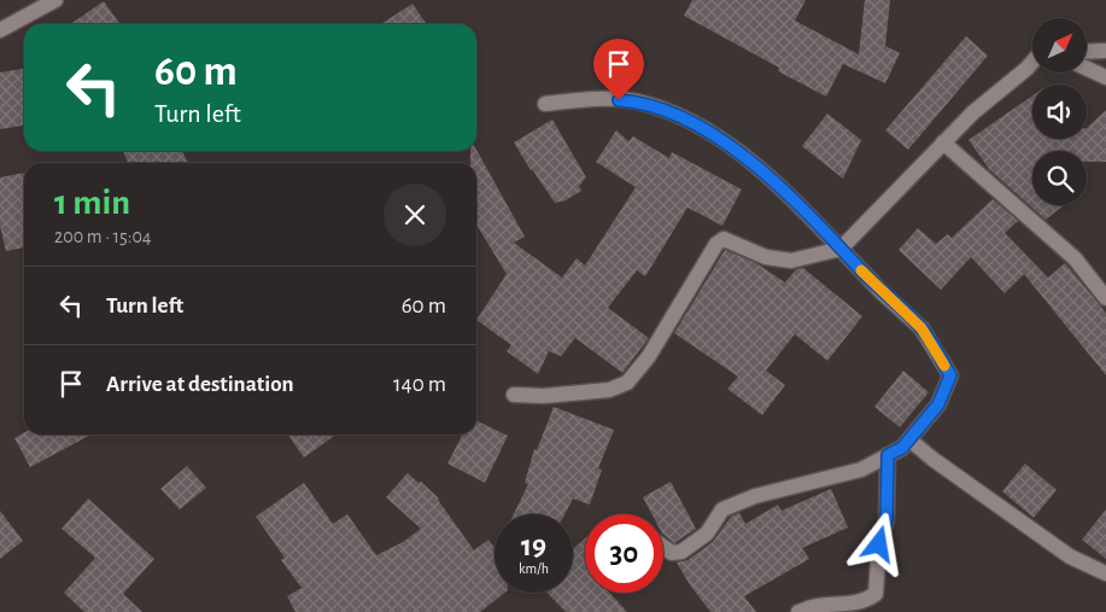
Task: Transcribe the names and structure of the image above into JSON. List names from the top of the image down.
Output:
{
  "north": "top right",
  "page": {
    "turn": ["60 m", "Turn left"],
    "heading": ["1 min", "200 m · 15:04"],
    "list": [
      {
        "name": "Turn left",
        "value": "60 m"
      },
      {
        "name": "Arrive at destination",
        "value": "140 m"
      }
    ],
    "speed": "19 km/h",
    "limit": "30"
  }
}
